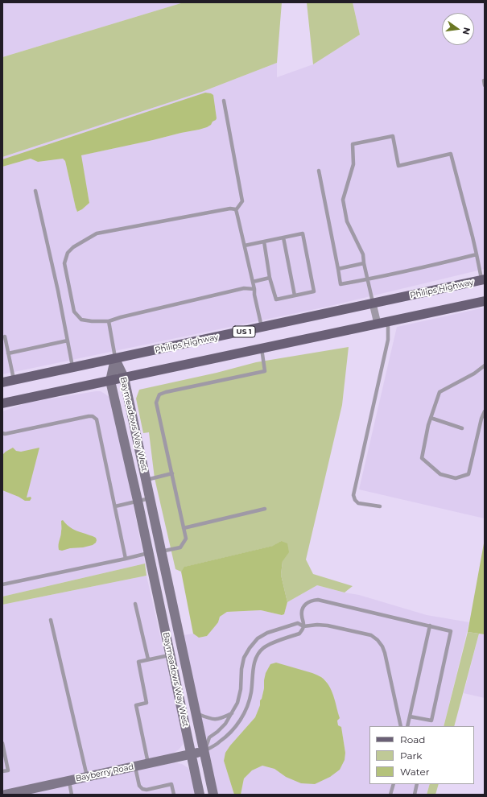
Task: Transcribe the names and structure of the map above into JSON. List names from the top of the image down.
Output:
{
  "streets": {
    "main road": ["Philips Highway", "US 1"],
    "street": ["Baymeadows Way West", "Bayberry Road"]
  },
  "crossings": [
    ["Philips Highway", "Baymeadows Way West"],
    ["Baymeadows Way West", "Bayberry Road"]
  ],
  "legend": ["Road", "Park", "Water"],
  "north": "right"
}
